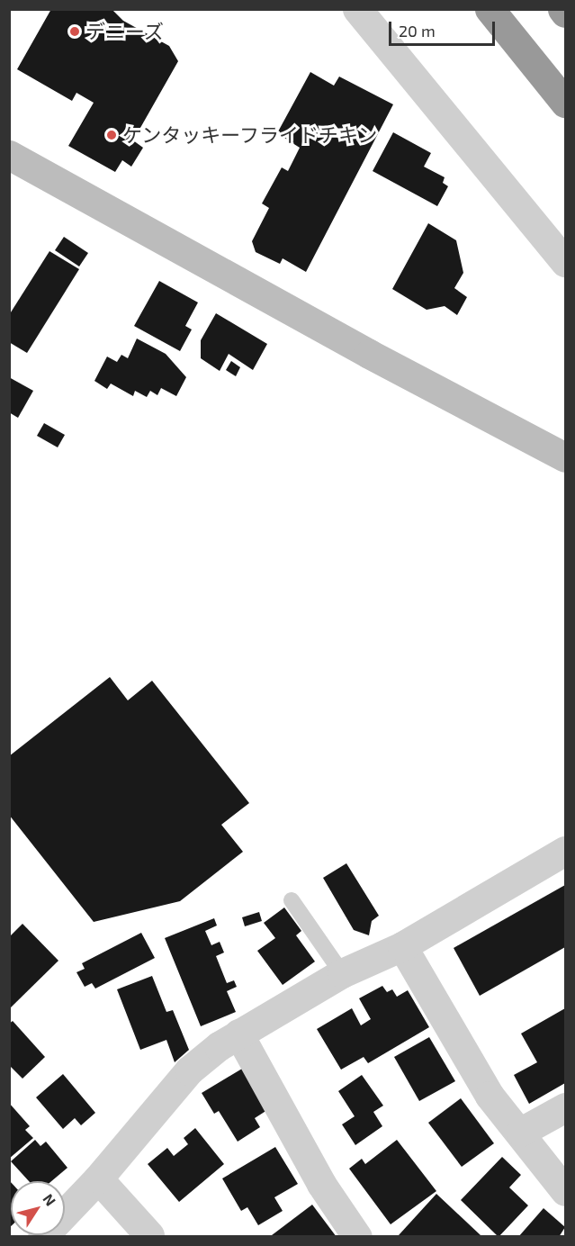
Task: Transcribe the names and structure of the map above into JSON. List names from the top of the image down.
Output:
{
  "places": ["デニーズ", "ケンタッキーフライドチキン"],
  "scale_bar": "20 m",
  "north": "top right"
}
